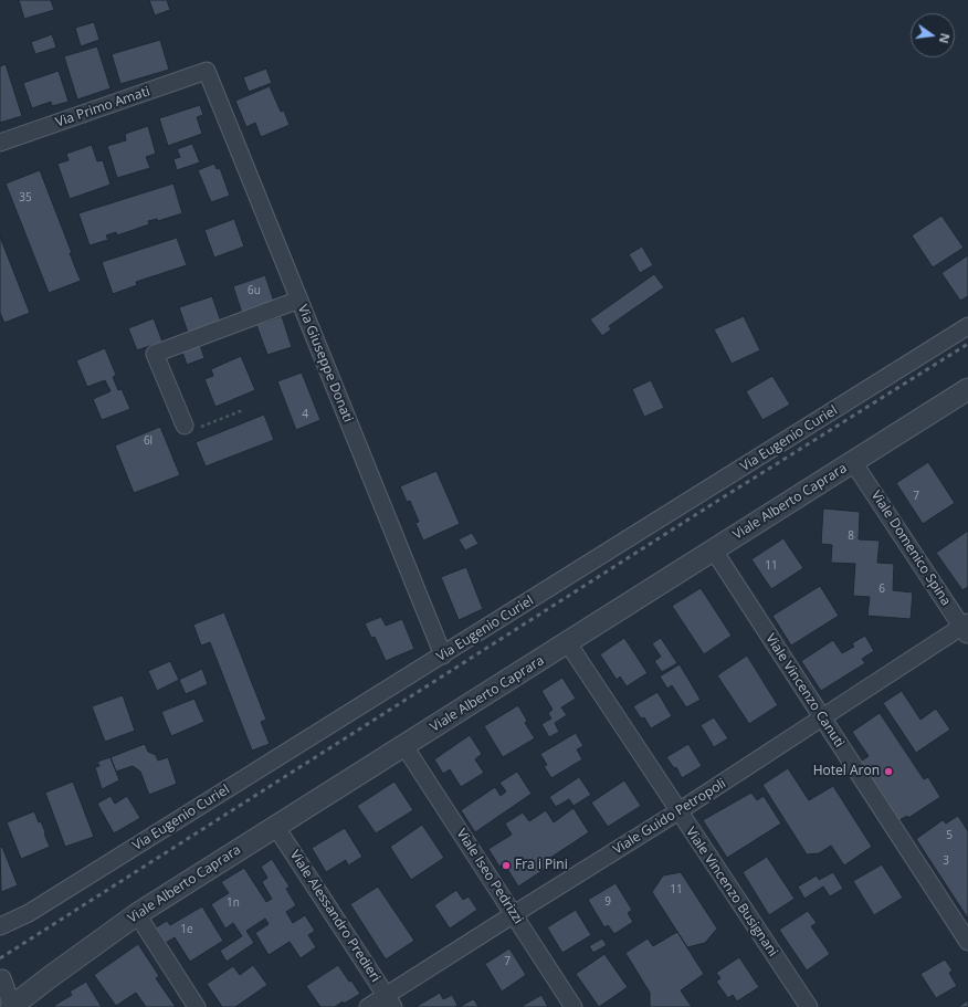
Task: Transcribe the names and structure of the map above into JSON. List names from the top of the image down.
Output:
{
  "streets": {
    "street": [
      "Via Primo Amati",
      "Via Giuseppe Donati",
      "Via Eugenio Curiel",
      "Viale Alberto Caprara",
      "Viale Domenico Spina",
      "Viale Vincenzo Canuti",
      "Viale Guido Petropoli",
      "Viale Iseo Pedrizzi",
      "Viale Vincenzo Busignani",
      "Viale Alessandro Predieri"
    ]
  },
  "crossings": [
    ["Via Primo Amati", "Via Giuseppe Donati"],
    ["Via Giuseppe Donati", "Via Eugenio Curiel"],
    ["Viale Alberto Caprara", "Viale Domenico Spina"],
    ["Viale Alberto Caprara", "Viale Vincenzo Canuti"],
    ["Viale Alberto Caprara", "Viale Iseo Pedrizzi"],
    ["Viale Alberto Caprara", "Viale Vincenzo Busignani"],
    ["Viale Alberto Caprara", "Viale Alessandro Predieri"],
    ["Viale Domenico Spina", "Viale Guido Petropoli"],
    ["Viale Vincenzo Canuti", "Viale Guido Petropoli"],
    ["Viale Guido Petropoli", "Viale Iseo Pedrizzi"],
    ["Viale Guido Petropoli", "Viale Vincenzo Busignani"],
    ["Viale Guido Petropoli", "Viale Alessandro Predieri"]
  ],
  "places": ["Hotel Aron", "Fra i Pini"],
  "house_numbers": [
    "35",
    "6u",
    "4",
    "6l",
    "7",
    "8",
    "11",
    "6",
    "5",
    "3",
    "11",
    "9",
    "1n",
    "1e",
    "7"
  ],
  "north": "right"
}
